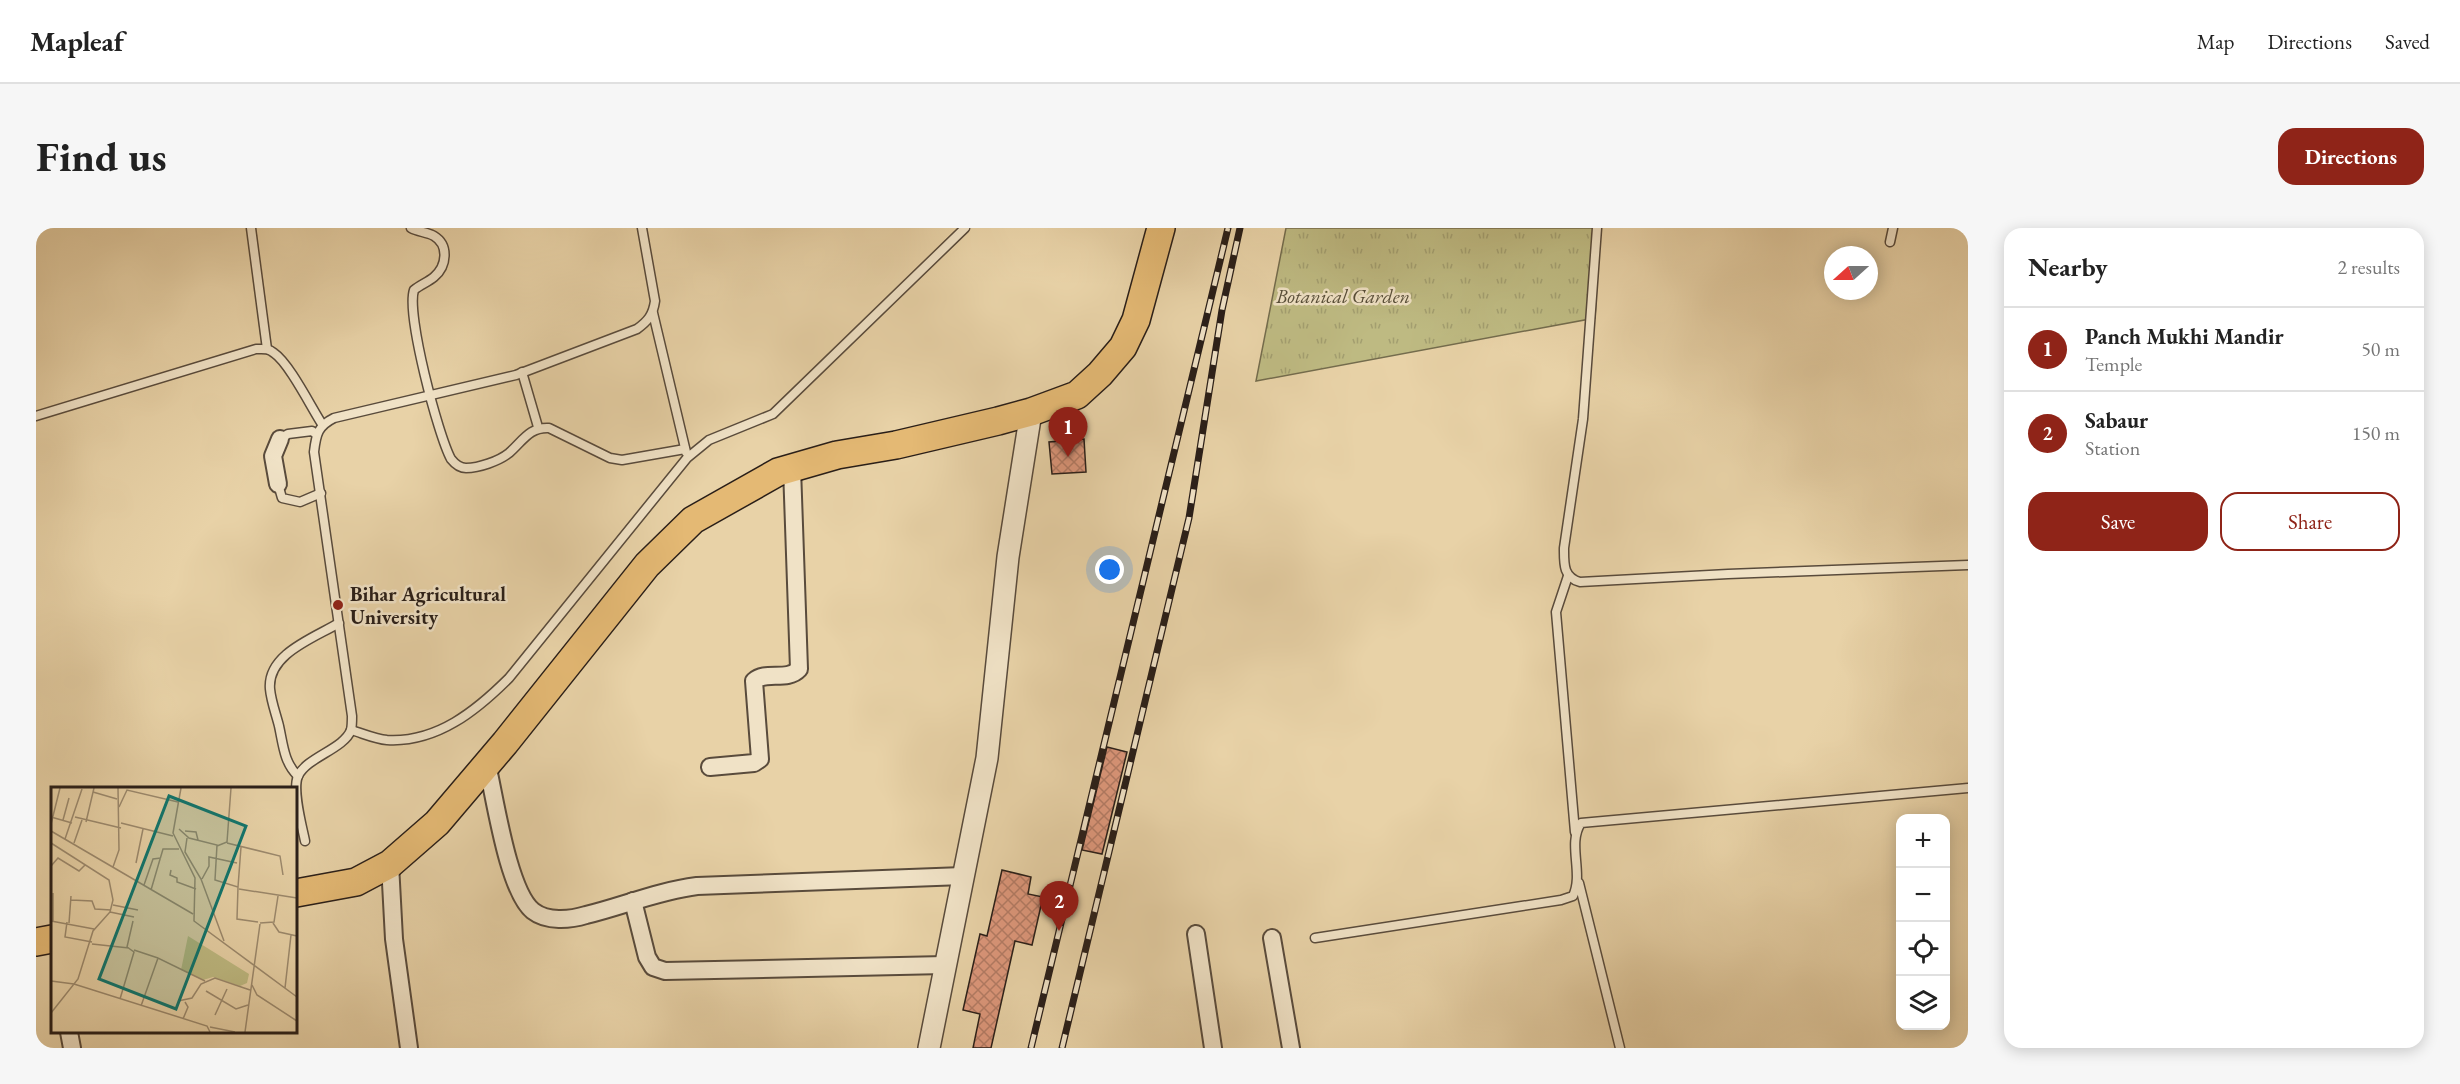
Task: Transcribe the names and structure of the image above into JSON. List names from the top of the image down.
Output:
{
  "parks": ["Botanical Garden"],
  "places": ["Bihar Agricultural University"],
  "north": "left",
  "page": {
    "header": "Mapleaf",
    "nav": ["Map", "Directions", "Saved"],
    "buttons": [
      "Directions",
      ["Save", "Share"]
    ],
    "title": "Find us",
    "heading": ["Nearby", "2 results"],
    "list": [
      {
        "mark": "1",
        "name": "Panch Mukhi Mandir",
        "note": "Temple",
        "value": "50 m"
      },
      {
        "mark": "2",
        "name": "Sabaur",
        "note": "Station",
        "value": "150 m"
      }
    ],
    "pins": ["1", "2"],
    "map_buttons": ["+", "−"]
  }
}
